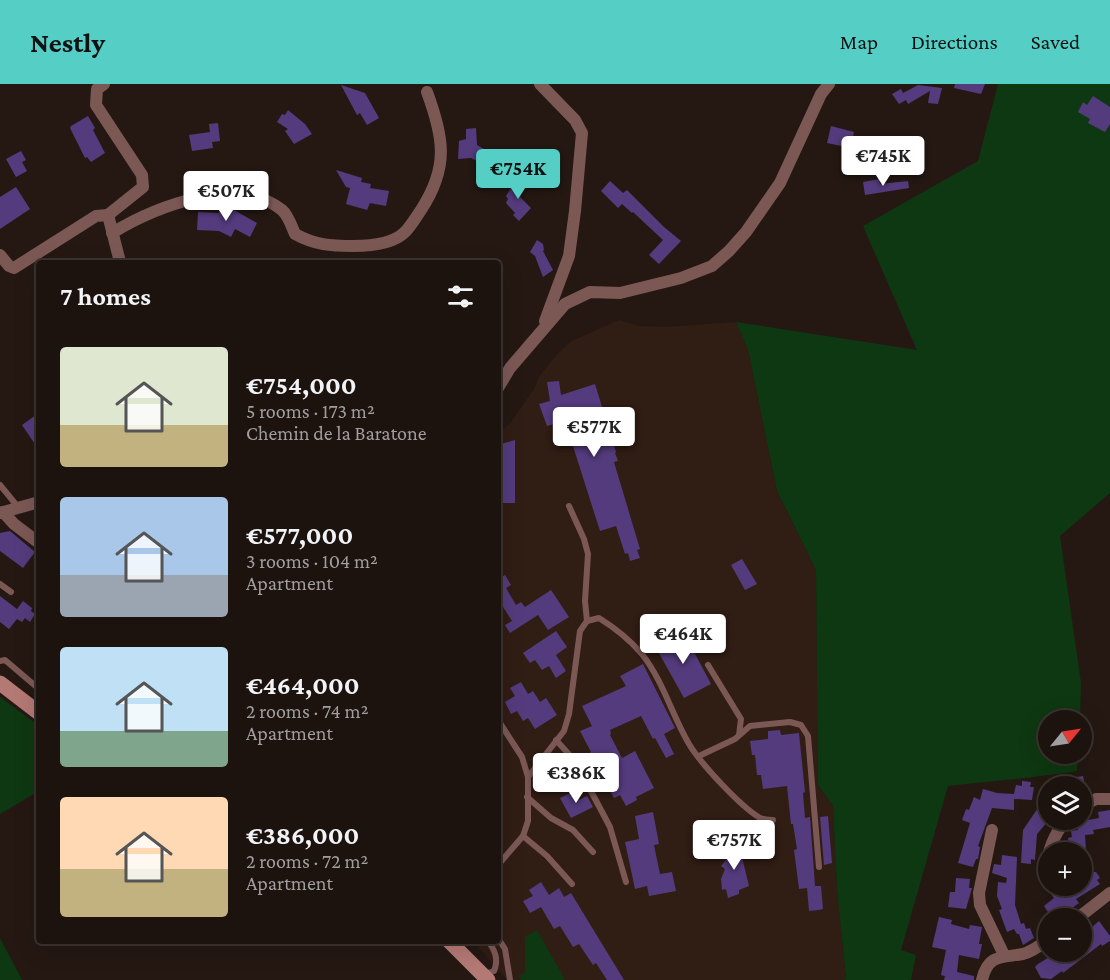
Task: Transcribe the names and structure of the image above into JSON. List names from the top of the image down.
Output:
{
  "north": "top right",
  "page": {
    "header": "Nestly",
    "nav": ["Map", "Directions", "Saved"],
    "price": [
      "€745K",
      "€754K",
      "€507K",
      "€577K",
      "€464K",
      "€386K",
      "€757K"
    ],
    "heading": "7 homes",
    "list": [
      {
        "name": "€754,000",
        "note": "5 rooms · 173 m² · Chemin de la Baratone"
      },
      {
        "name": "€577,000",
        "note": "3 rooms · 104 m² · Apartment"
      },
      {
        "name": "€464,000",
        "note": "2 rooms · 74 m² · Apartment"
      },
      {
        "name": "€386,000",
        "note": "2 rooms · 72 m² · Apartment"
      }
    ],
    "map_buttons": ["+", "−"]
  }
}
